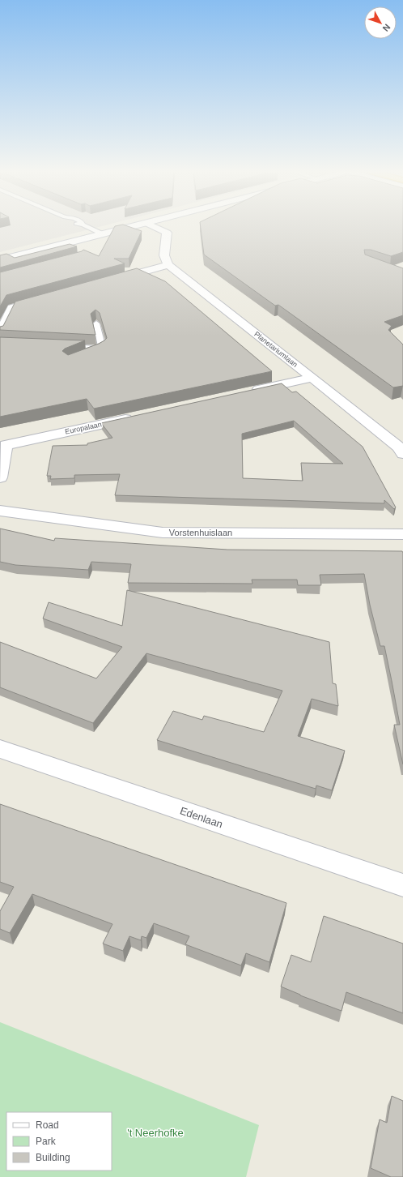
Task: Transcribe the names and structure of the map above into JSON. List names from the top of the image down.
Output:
{
  "streets": {
    "street": [
      "Planetariumlaan",
      "Europalaan",
      "Vorstenhuislaan",
      "Edenlaan"
    ]
  },
  "parks": ["'t Neerhofke"],
  "legend": ["Road", "Park", "Building"],
  "north": "bottom right"
}
